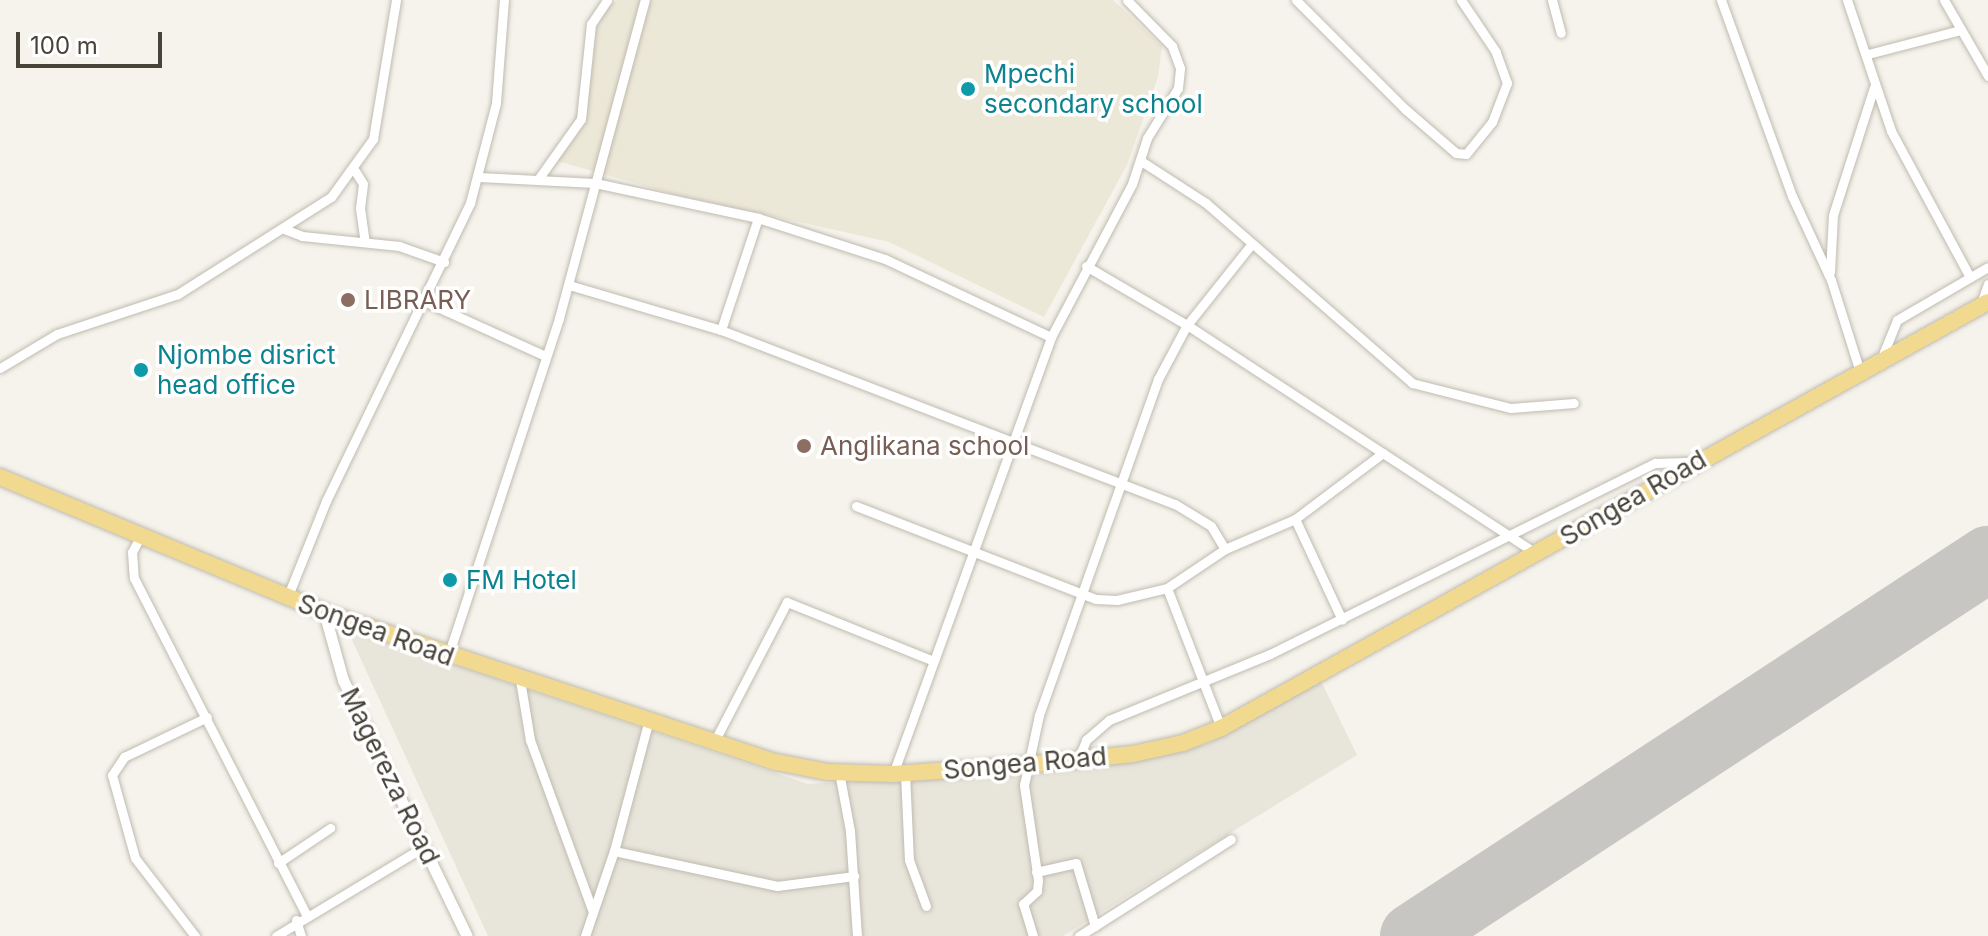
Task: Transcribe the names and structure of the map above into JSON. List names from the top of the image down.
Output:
{
  "streets": {
    "highway": ["Songea Road"],
    "street": ["Magereza Road"]
  },
  "crossings": [
    ["Songea Road", "Magereza Road"]
  ],
  "places": [
    "Mpechi secondary school",
    "LIBRARY",
    "Njombe disrict head office",
    "Anglikana school",
    "FM Hotel"
  ],
  "scale_bar": "100 m"
}
